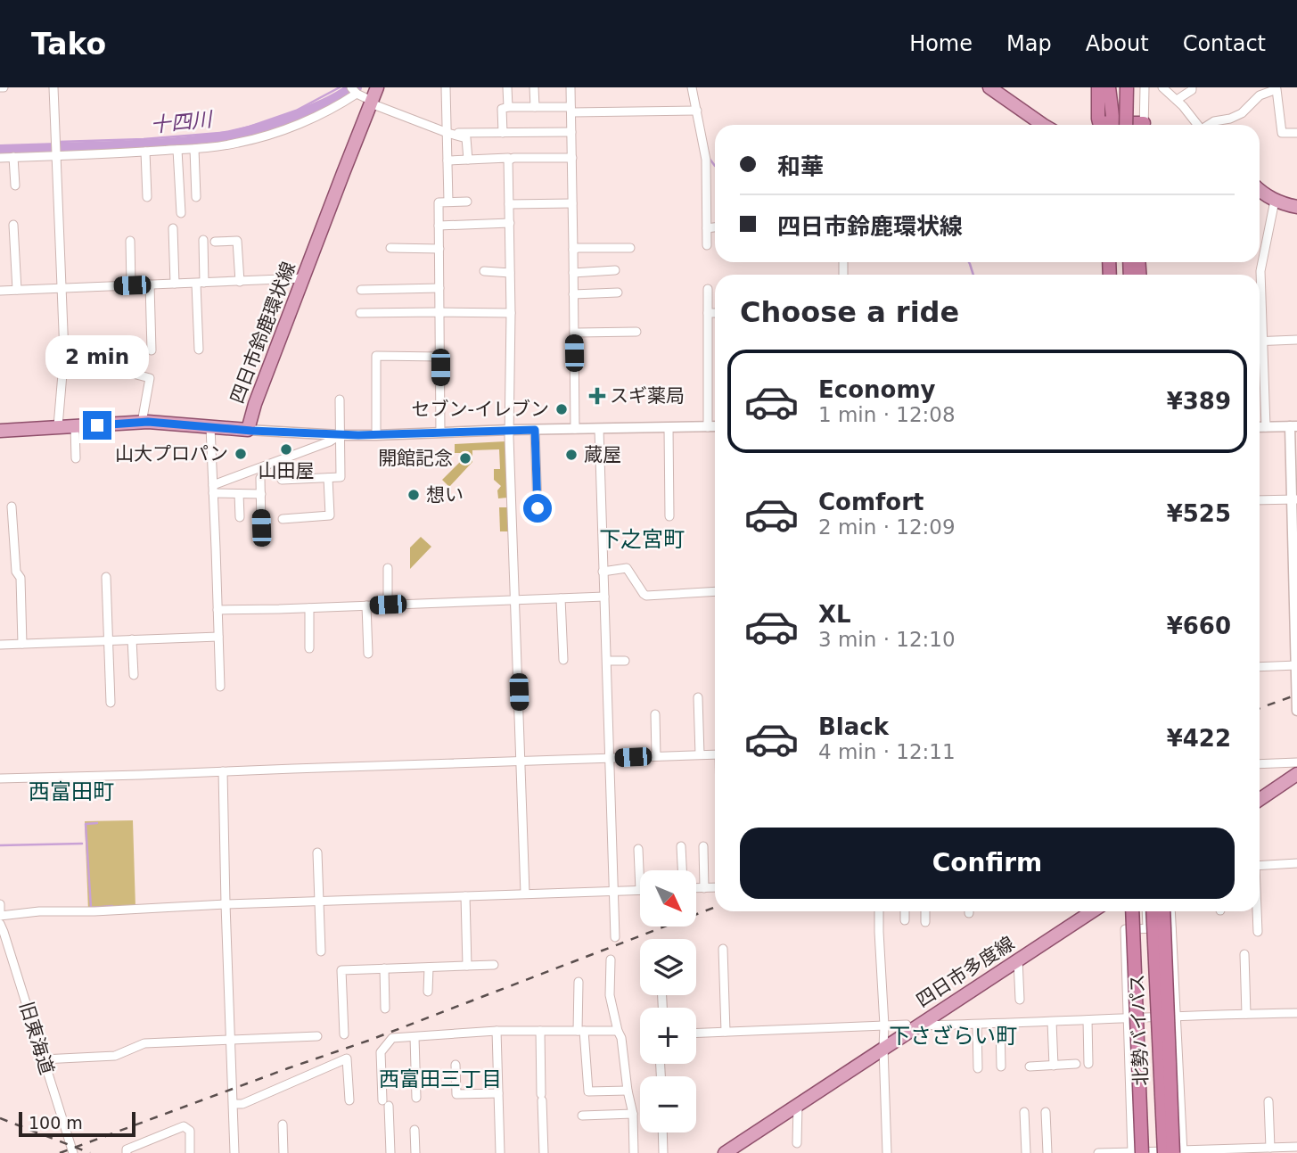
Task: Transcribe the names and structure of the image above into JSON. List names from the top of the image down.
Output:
{
  "streets": {
    "highway": ["北勢バイパス"],
    "main road": ["四日市鈴鹿環状線", "四日市多度線"],
    "street": ["旧東海道"]
  },
  "districts": [
    "下之宮町",
    "西富田町",
    "下さざらい町",
    "西富田三丁目"
  ],
  "water": ["十四川"],
  "places": {
    "health": ["スギ薬局"],
    "other": [
      "セブン-イレブン",
      "山田屋",
      "山大プロパン",
      "蔵屋",
      "開館記念",
      "想い"
    ]
  },
  "scale_bar": "100 m",
  "north": "bottom right",
  "page": {
    "header": "Tako",
    "nav": [
      "Home",
      "Map",
      "About",
      "Contact"
    ],
    "banner": ["和華", "四日市鈴鹿環状線"],
    "heading": "Choose a ride",
    "bubble": "2 min",
    "list": [
      {
        "name": "Economy",
        "note": "1 min · 12:08",
        "value": "¥389"
      },
      {
        "name": "Comfort",
        "note": "2 min · 12:09",
        "value": "¥525"
      },
      {
        "name": "XL",
        "note": "3 min · 12:10",
        "value": "¥660"
      },
      {
        "name": "Black",
        "note": "4 min · 12:11",
        "value": "¥422"
      }
    ],
    "buttons": "Confirm",
    "map_buttons": ["+", "−"],
    "scale": "100 m"
  }
}
